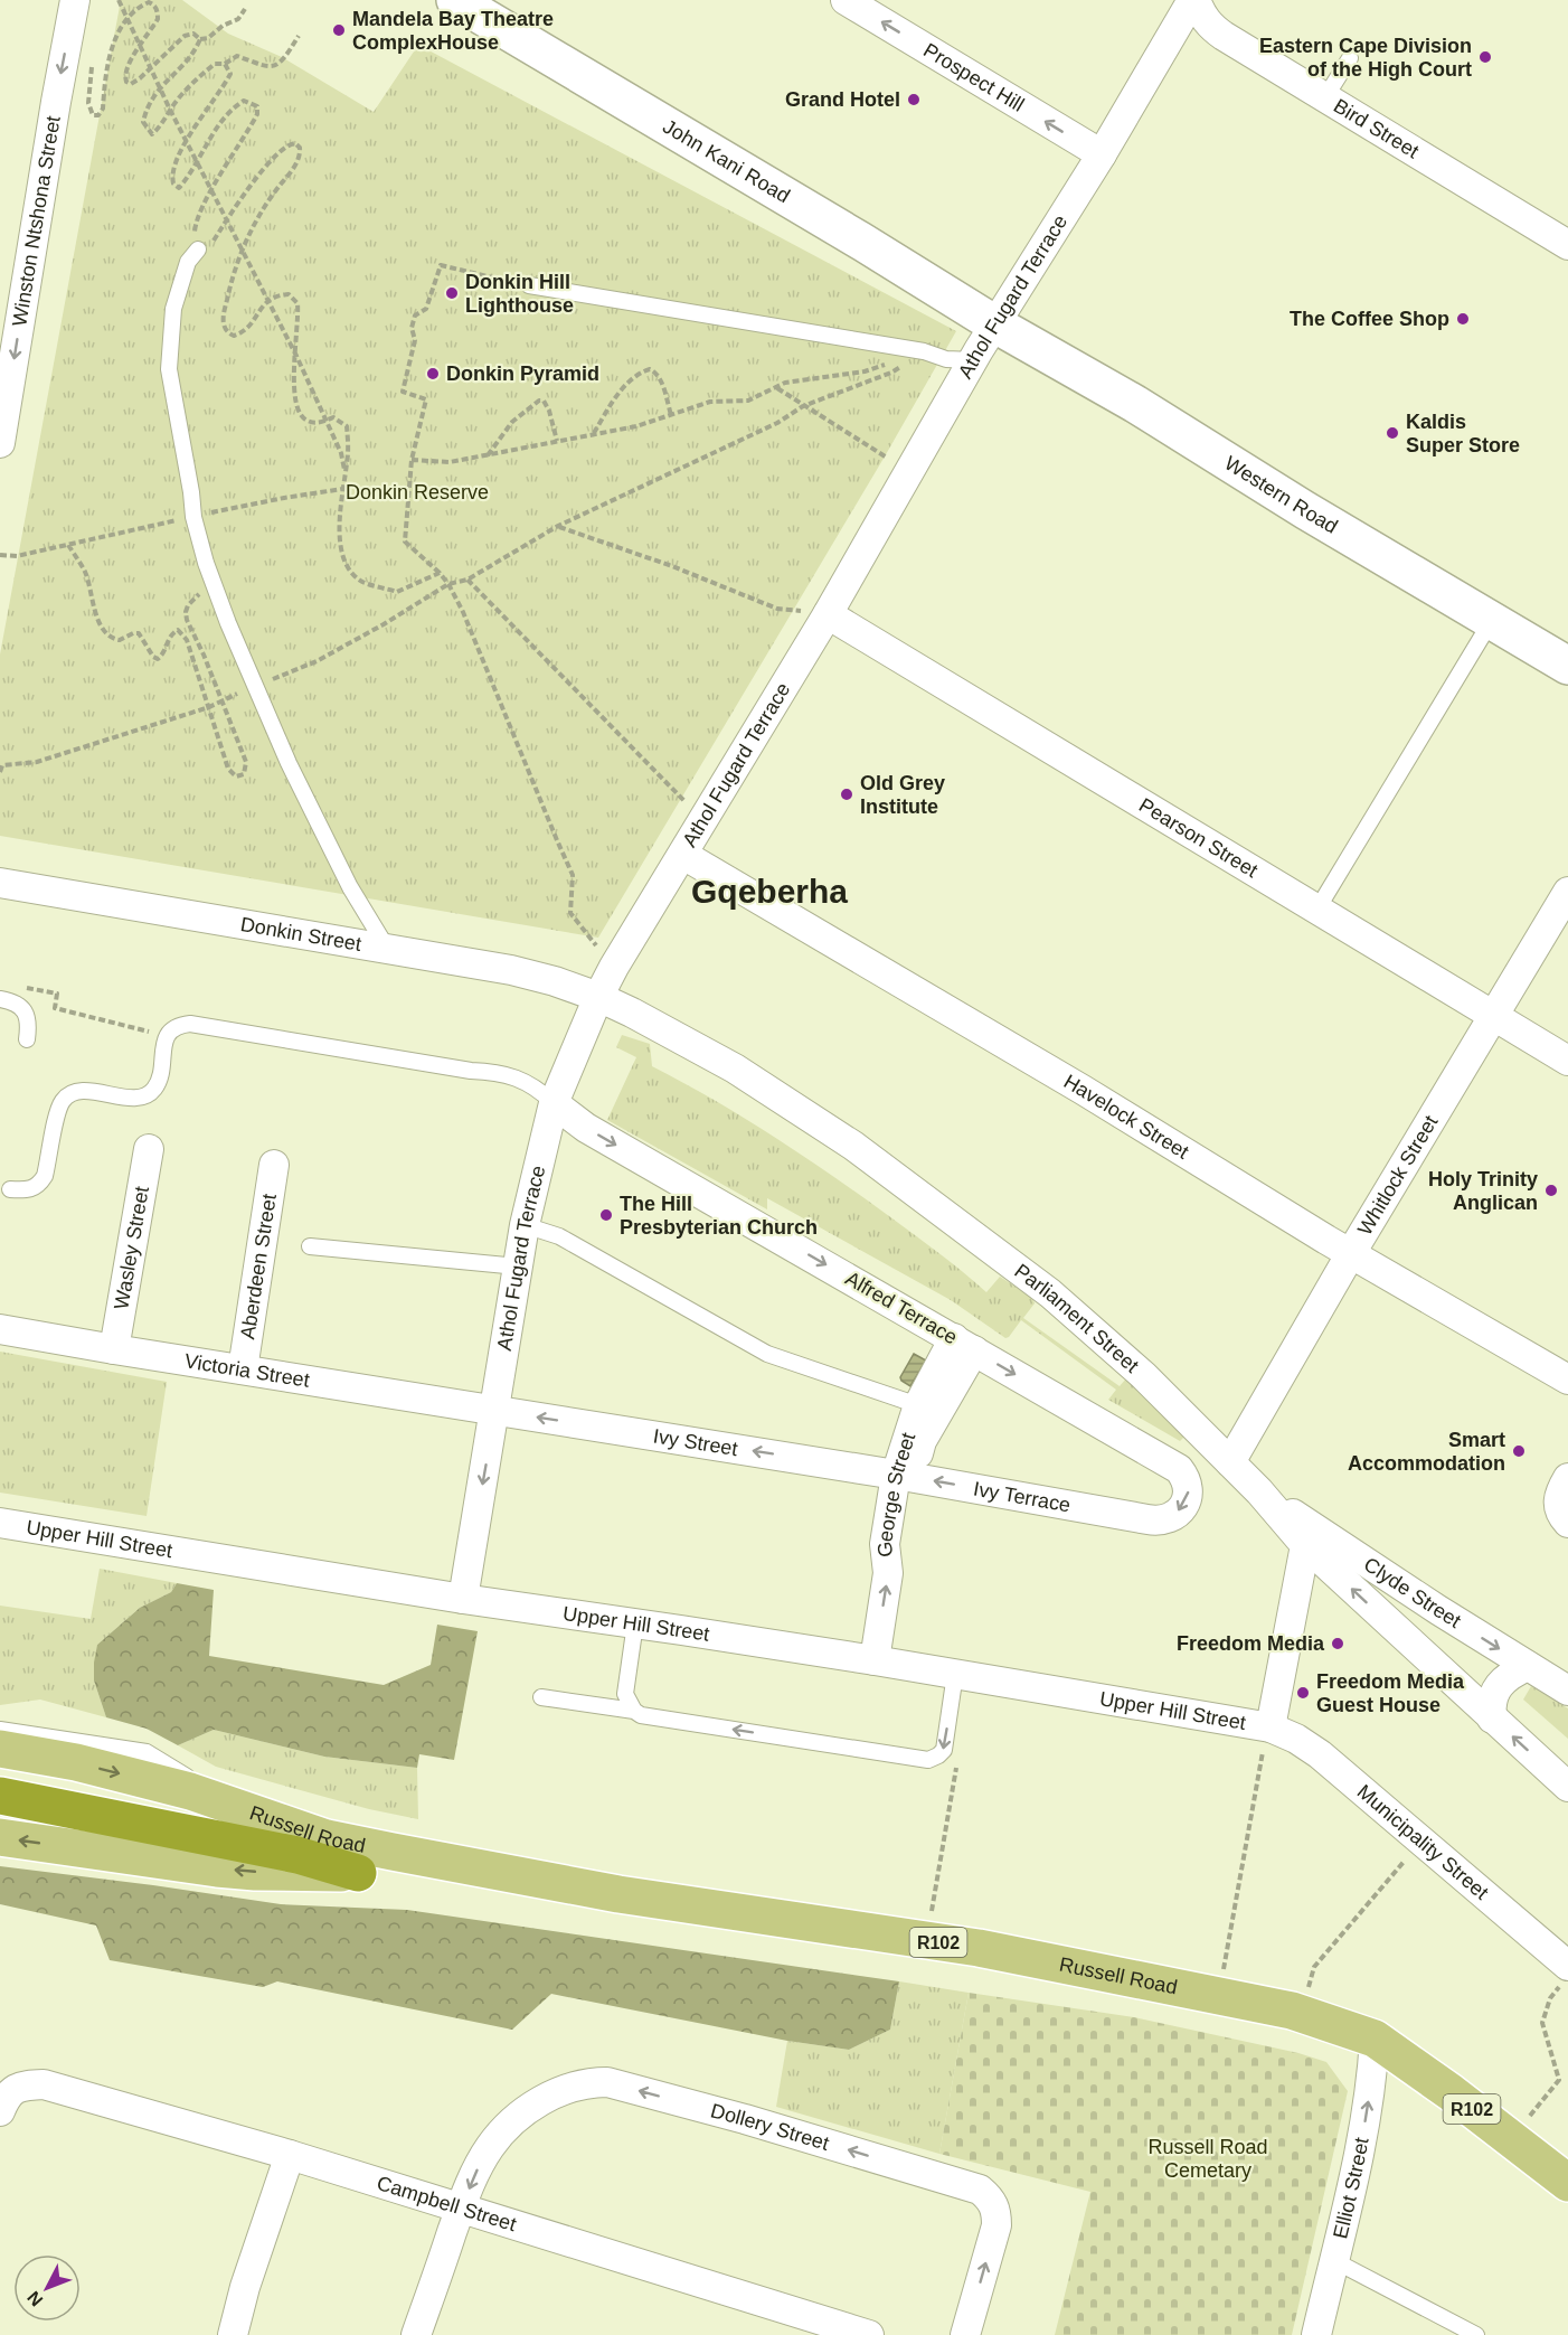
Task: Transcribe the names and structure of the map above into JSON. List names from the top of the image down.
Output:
{
  "streets": {
    "main road": ["Russell Road", "R102"],
    "street": [
      "Prospect Hill",
      "Bird Street",
      "John Kani Road",
      "Winston Ntshona Street",
      "Athol Fugard Terrace",
      "Western Road",
      "Pearson Street",
      "Donkin Street",
      "Havelock Street",
      "Whitlock Street",
      "Wasley Street",
      "Aberdeen Street",
      "Alfred Terrace",
      "Parliament Street",
      "Victoria Street",
      "Ivy Street",
      "George Street",
      "Ivy Terrace",
      "Upper Hill Street",
      "Clyde Street",
      "Municipality Street",
      "Dollery Street",
      "Elliot Street",
      "Campbell Street"
    ]
  },
  "crossings": [
    ["Prospect Hill", "Athol Fugard Terrace"],
    ["Bird Street", "Athol Fugard Terrace"],
    ["John Kani Road", "Athol Fugard Terrace"],
    ["John Kani Road", "Western Road"],
    ["Athol Fugard Terrace", "Western Road"],
    ["Athol Fugard Terrace", "Pearson Street"],
    ["Athol Fugard Terrace", "Donkin Street"],
    ["Athol Fugard Terrace", "Havelock Street"],
    ["Athol Fugard Terrace", "Alfred Terrace"],
    ["Athol Fugard Terrace", "Parliament Street"],
    ["Athol Fugard Terrace", "Victoria Street"],
    ["Athol Fugard Terrace", "Ivy Street"],
    ["Athol Fugard Terrace", "Upper Hill Street"],
    ["Pearson Street", "Whitlock Street"],
    ["Donkin Street", "Parliament Street"],
    ["Havelock Street", "Whitlock Street"],
    ["Whitlock Street", "Parliament Street"],
    ["Wasley Street", "Victoria Street"],
    ["Aberdeen Street", "Victoria Street"],
    ["Alfred Terrace", "George Street"],
    ["Alfred Terrace", "Ivy Terrace"],
    ["Parliament Street", "Clyde Street"],
    ["Victoria Street", "Ivy Street"],
    ["Ivy Street", "George Street"],
    ["Ivy Street", "Ivy Terrace"],
    ["George Street", "Ivy Terrace"],
    ["George Street", "Upper Hill Street"],
    ["Upper Hill Street", "Municipality Street"],
    ["Russell Road", "Elliot Street"],
    ["Dollery Street", "Campbell Street"]
  ],
  "one_way": [
    "Prospect Hill",
    "Winston Ntshona Street",
    "Alfred Terrace",
    "Ivy Street",
    "George Street",
    "Ivy Terrace",
    "Clyde Street",
    "Elliot Street"
  ],
  "districts": ["Gqeberha"],
  "parks": ["Donkin Reserve", "Russell Road Cemetary"],
  "places": [
    "Mandela Bay Theatre ComplexHouse",
    "Eastern Cape Division of the High Court",
    "Grand Hotel",
    "Donkin Hill Lighthouse",
    "The Coffee Shop",
    "Donkin Pyramid",
    "Kaldis Super Store",
    "Old Grey Institute",
    "Holy Trinity Anglican",
    "The Hill Presbyterian Church",
    "Smart Accommodation",
    "Freedom Media",
    "Freedom Media Guest House"
  ],
  "north": "bottom left"
}
